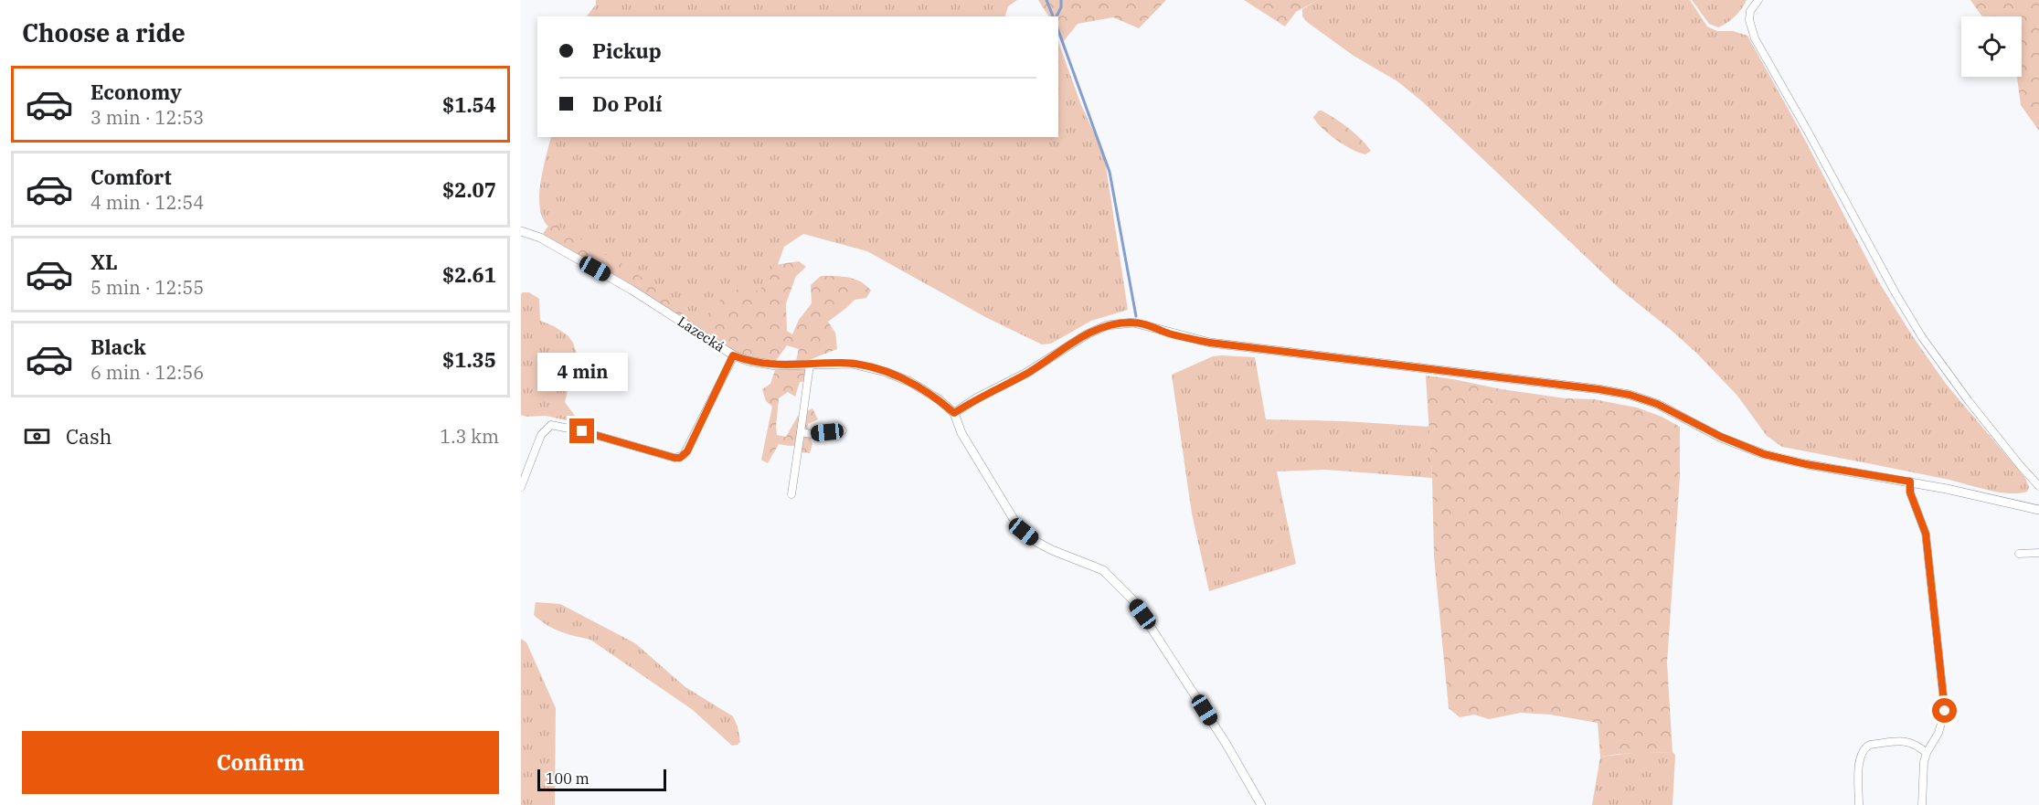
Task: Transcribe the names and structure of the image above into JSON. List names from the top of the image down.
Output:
{
  "streets": {
    "street": ["Lazecká"]
  },
  "scale_bar": "100 m",
  "page": {
    "heading": "Choose a ride",
    "banner": ["Pickup", "Do Polí"],
    "list": [
      {
        "name": "Economy",
        "note": "3 min · 12:53",
        "value": "$1.54"
      },
      {
        "name": "Comfort",
        "note": "4 min · 12:54",
        "value": "$2.07"
      },
      {
        "name": "XL",
        "note": "5 min · 12:55",
        "value": "$2.61"
      },
      {
        "name": "Black",
        "note": "6 min · 12:56",
        "value": "$1.35"
      }
    ],
    "bubble": "4 min",
    "pay": ["Cash", "1.3 km"],
    "buttons": "Confirm",
    "scale": "100 m"
  }
}
